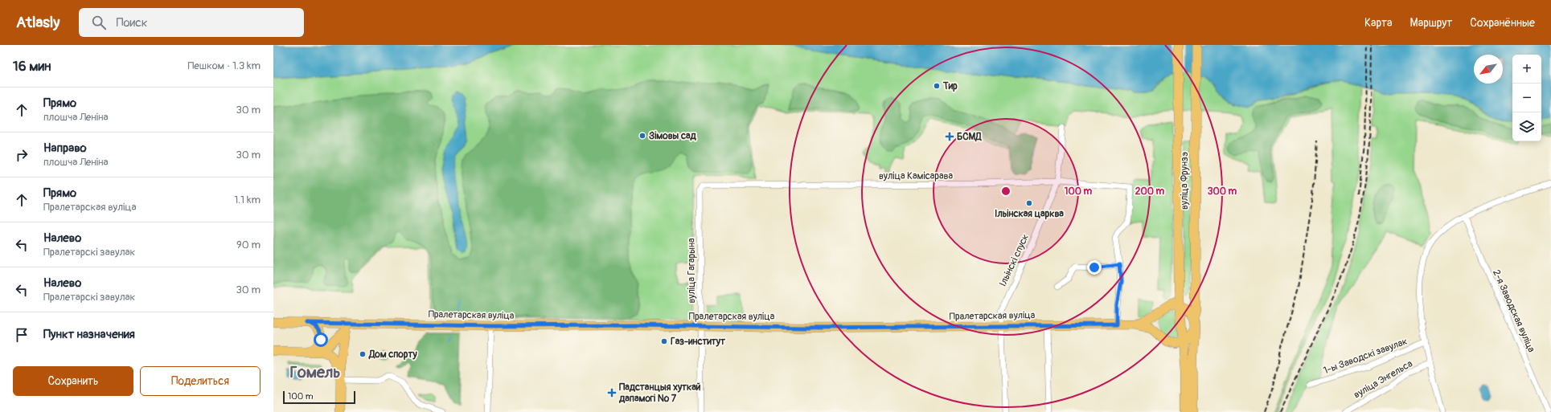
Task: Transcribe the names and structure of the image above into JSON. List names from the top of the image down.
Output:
{
  "streets": {
    "main road": ["вуліца Фрунзэ", "Пралетарская вуліца"],
    "street": [
      "вуліца Камісарава",
      "Ільінскі спуск",
      "вуліца Гагарына",
      "2-я Заводская вуліца",
      "1-ы Заводскі завулак",
      "вуліца Энгельса"
    ]
  },
  "crossings": [
    ["вуліца Камісарава", "Ільінскі спуск"],
    ["вуліца Камісарава", "вуліца Гагарына"],
    ["вуліца Фрунзэ", "Пралетарская вуліца"],
    ["Ільінскі спуск", "Пралетарская вуліца"],
    ["вуліца Гагарына", "Пралетарская вуліца"]
  ],
  "districts": ["Гомель"],
  "places": {
    "other": [
      "Тир",
      "Зімовы сад",
      "Ільінская царква",
      "Газ-институт",
      "Дом спорту"
    ],
    "health": ["БСМД", "Падстанцыя хуткай дапамогі № 7"]
  },
  "scale_bar": "100 m",
  "north": "bottom left",
  "page": {
    "header": "Atlasly",
    "search": "Поиск",
    "nav": ["Карта", "Маршрут", "Сохранённые"],
    "heading": ["16 мин", "Пешком · 1.3 km"],
    "map_buttons": ["+", "−"],
    "list": [
      ["Прямо", "плошча Леніна", "30 m"],
      ["Направо", "плошча Леніна", "30 m"],
      ["Прямо", "Пралетарская вуліца", "1.1 km"],
      ["Налево", "Пралетарскі завулак", "90 m"],
      ["Налево", "Пралетарскі завулак", "30 m"],
      "Пункт назначения"
    ],
    "buttons": ["Сохранить", "Поделиться"],
    "scale": "100 m"
  },
  "rings": ["100 m", "200 m", "300 m"]
}
